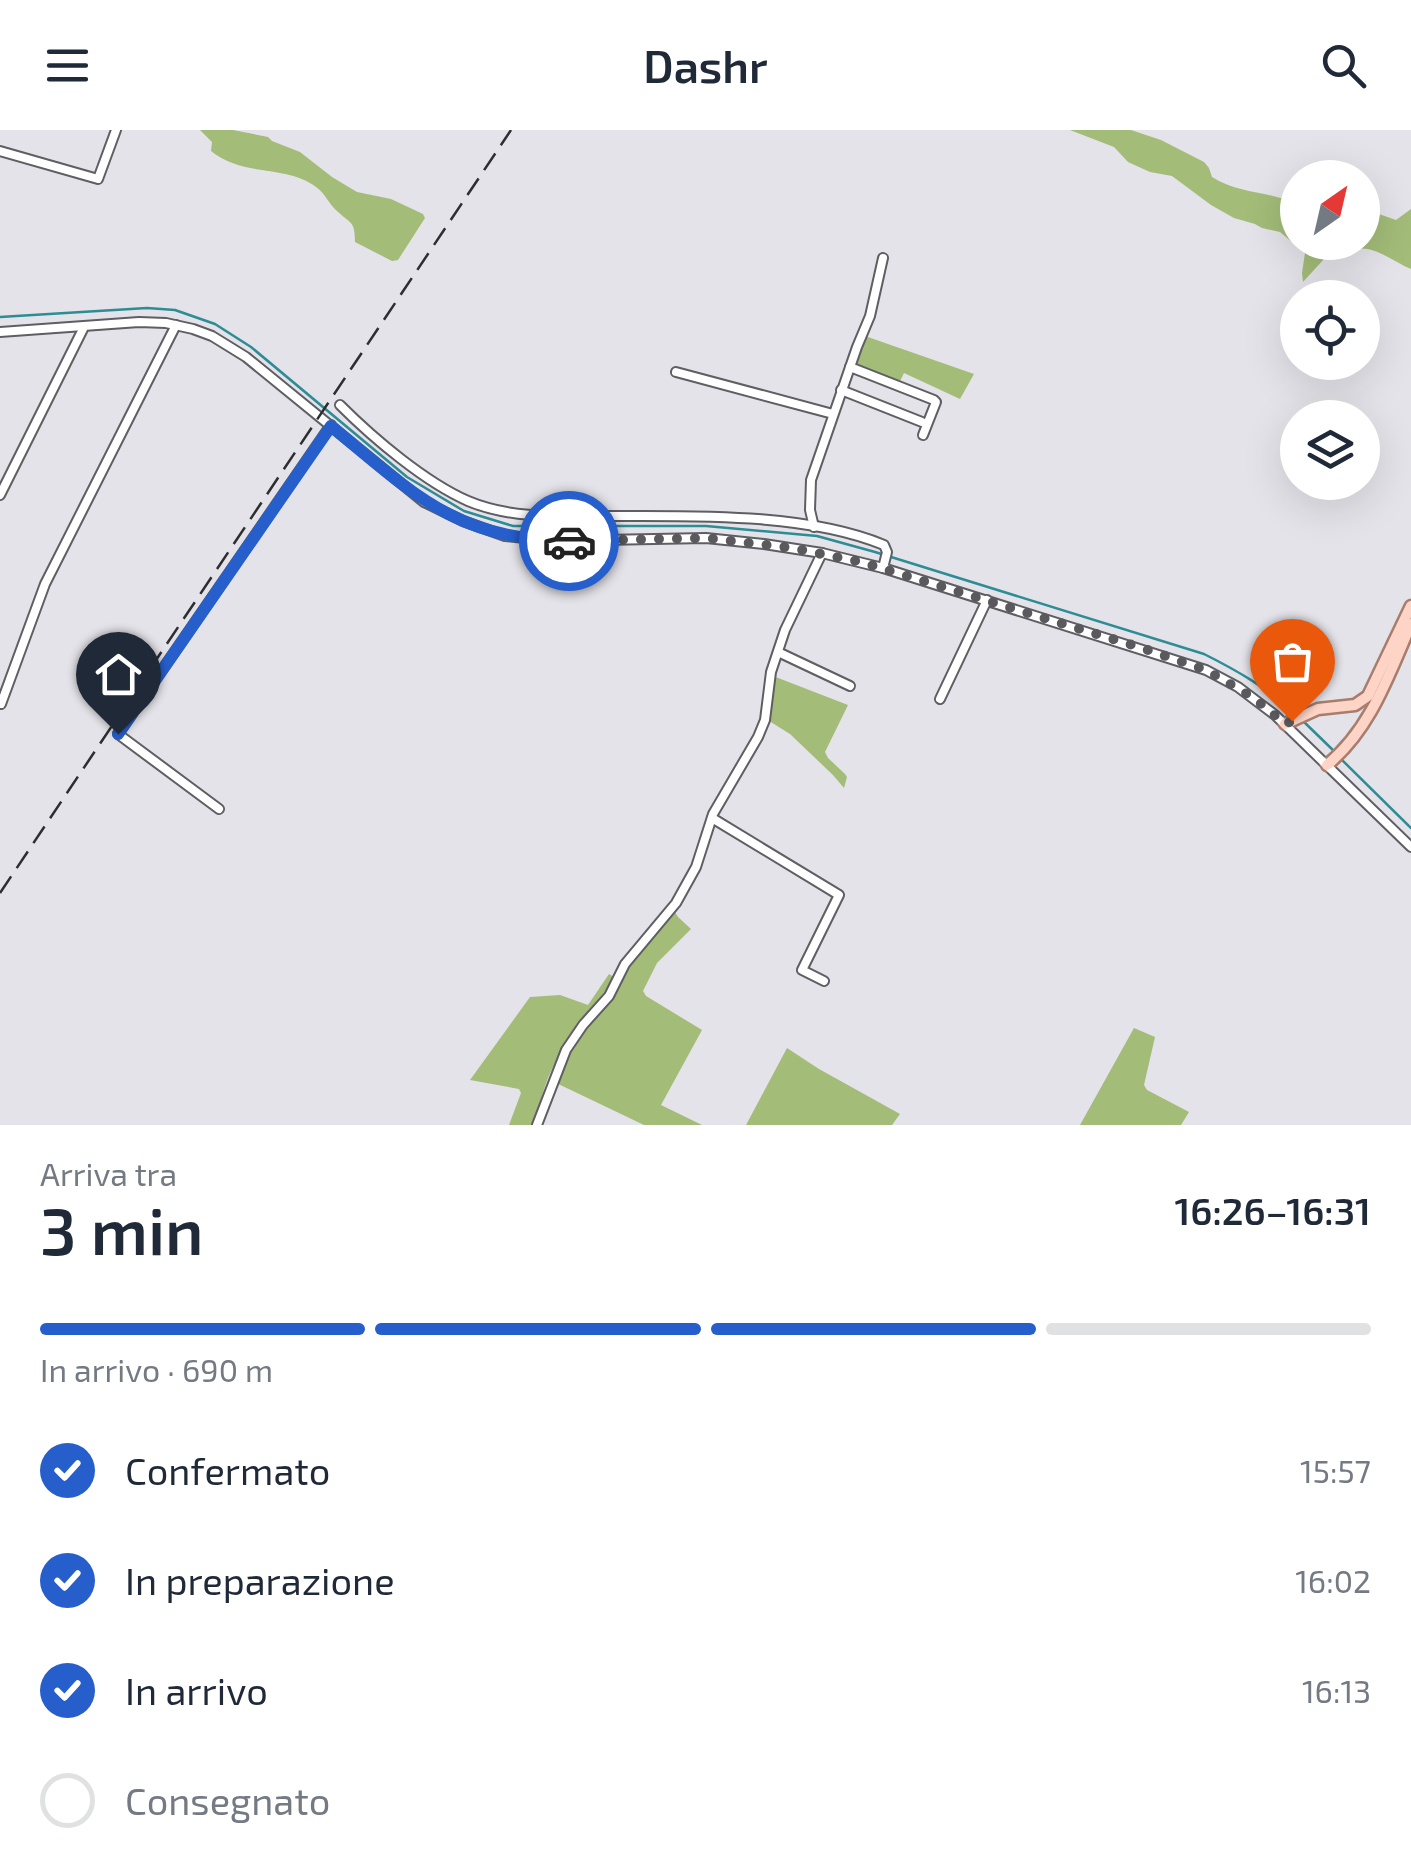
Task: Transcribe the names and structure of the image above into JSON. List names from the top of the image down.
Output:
{
  "north": "top right",
  "page": {
    "header": "Dashr",
    "heading": ["3 min", "Arriva tra", "16:26–16:31"],
    "bar": "In arrivo · 690 m",
    "list": [
      ["Confermato", "15:57"],
      ["In preparazione", "16:02"],
      ["In arrivo", "16:13"],
      "Consegnato"
    ]
  }
}
